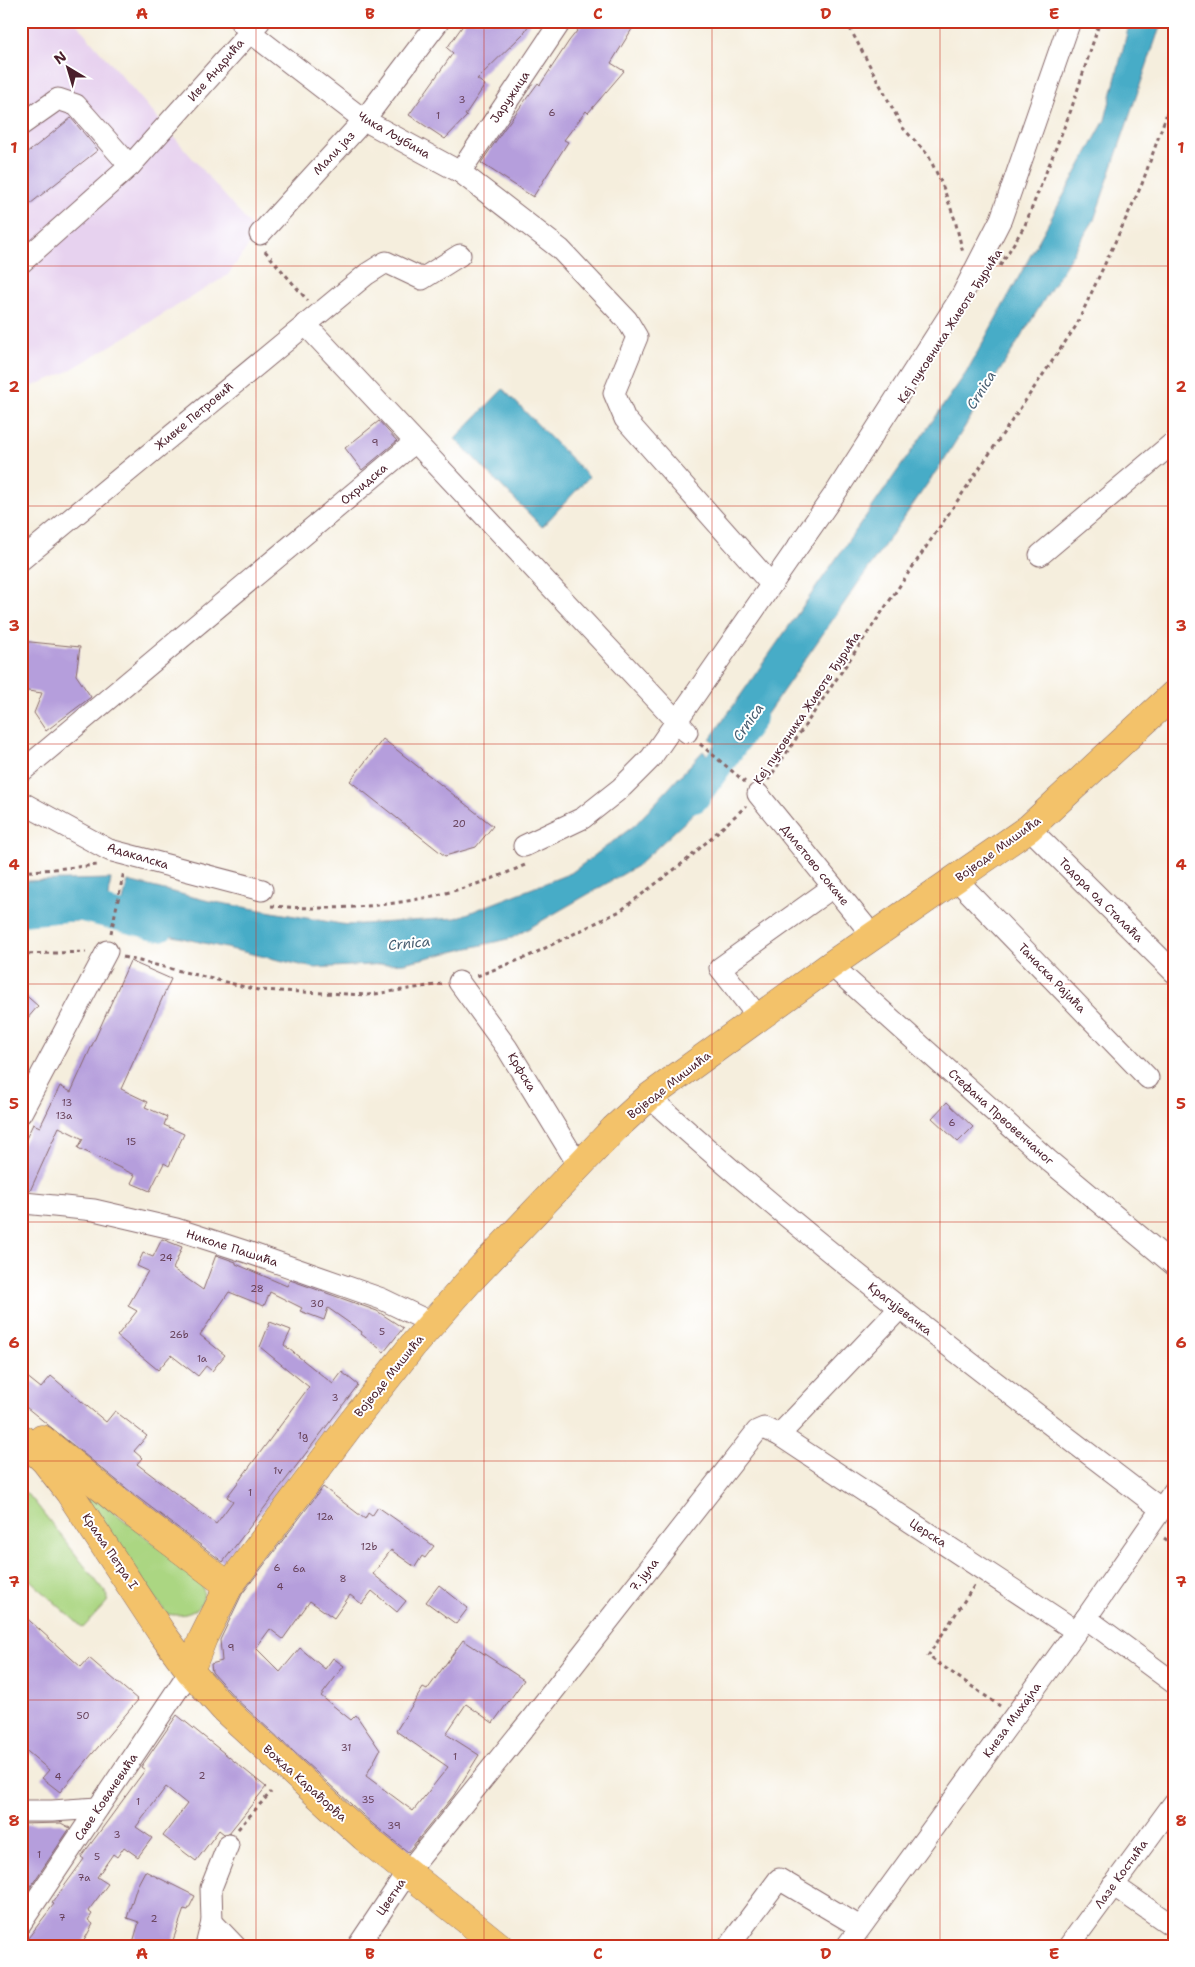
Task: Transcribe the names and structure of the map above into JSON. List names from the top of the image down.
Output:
{
  "streets": {
    "main road": ["Војводе Мишића", "Краља Петра I", "Вожда Карађорђа"],
    "street": [
      "Иве Андрића",
      "Јаружица",
      "Чика Љубина",
      "Мали јаз",
      "Живке Петровић",
      "Охридска",
      "Адакалска",
      "Дилетово сокаче",
      "Тодора од Сталаћа",
      "Танаска Рајића",
      "Крфска",
      "Стефана Првовенчаног",
      "Николе Пашића",
      "Крагујевачка",
      "Церска",
      "7. јула",
      "Кнеза Михајла",
      "Саве Ковачевића",
      "Лазе Костића",
      "Цветна"
    ],
    "path": ["Кеј пуковника Животе Ђурића"]
  },
  "crossings": [
    ["Иве Андрића", "Чика Љубина"],
    ["Јаружица", "Чика Љубина"],
    ["Чика Љубина", "Мали јаз"],
    ["Кеј пуковника Животе Ђурића", "Дилетово сокаче"],
    ["Кеј пуковника Животе Ђурића", "Крфска"],
    ["Војводе Мишића", "Дилетово сокаче"],
    ["Војводе Мишића", "Тодора од Сталаћа"],
    ["Војводе Мишића", "Танаска Рајића"],
    ["Војводе Мишића", "Крфска"],
    ["Војводе Мишића", "Стефана Првовенчаног"],
    ["Војводе Мишића", "Николе Пашића"],
    ["Војводе Мишића", "Крагујевачка"],
    ["Крагујевачка", "Кнеза Михајла"],
    ["Церска", "7. јула"],
    ["Церска", "Кнеза Михајла"],
    ["Краља Петра I", "Вожда Карађорђа"],
    ["Краља Петра I", "Саве Ковачевића"],
    ["7. јула", "Вожда Карађорђа"],
    ["7. јула", "Цветна"],
    ["Вожда Карађорђа", "Саве Ковачевића"],
    ["Вожда Карађорђа", "Цветна"]
  ],
  "water": ["Crnica"],
  "house_numbers": [
    "3",
    "6",
    "1",
    "9",
    "20",
    "13",
    "13a",
    "6",
    "15",
    "24",
    "28",
    "30",
    "5",
    "26b",
    "1a",
    "3",
    "1g",
    "1v",
    "1",
    "12a",
    "12b",
    "6",
    "6a",
    "8",
    "4",
    "9",
    "50",
    "31",
    "1",
    "2",
    "4",
    "35",
    "1",
    "39",
    "3",
    "1",
    "5",
    "7a",
    "7",
    "2"
  ],
  "north": "top left",
  "grid": {
    "columns": [
      "A",
      "B",
      "C",
      "D",
      "E"
    ],
    "rows": [
      "1",
      "2",
      "3",
      "4",
      "5",
      "6",
      "7",
      "8"
    ]
  }
}
